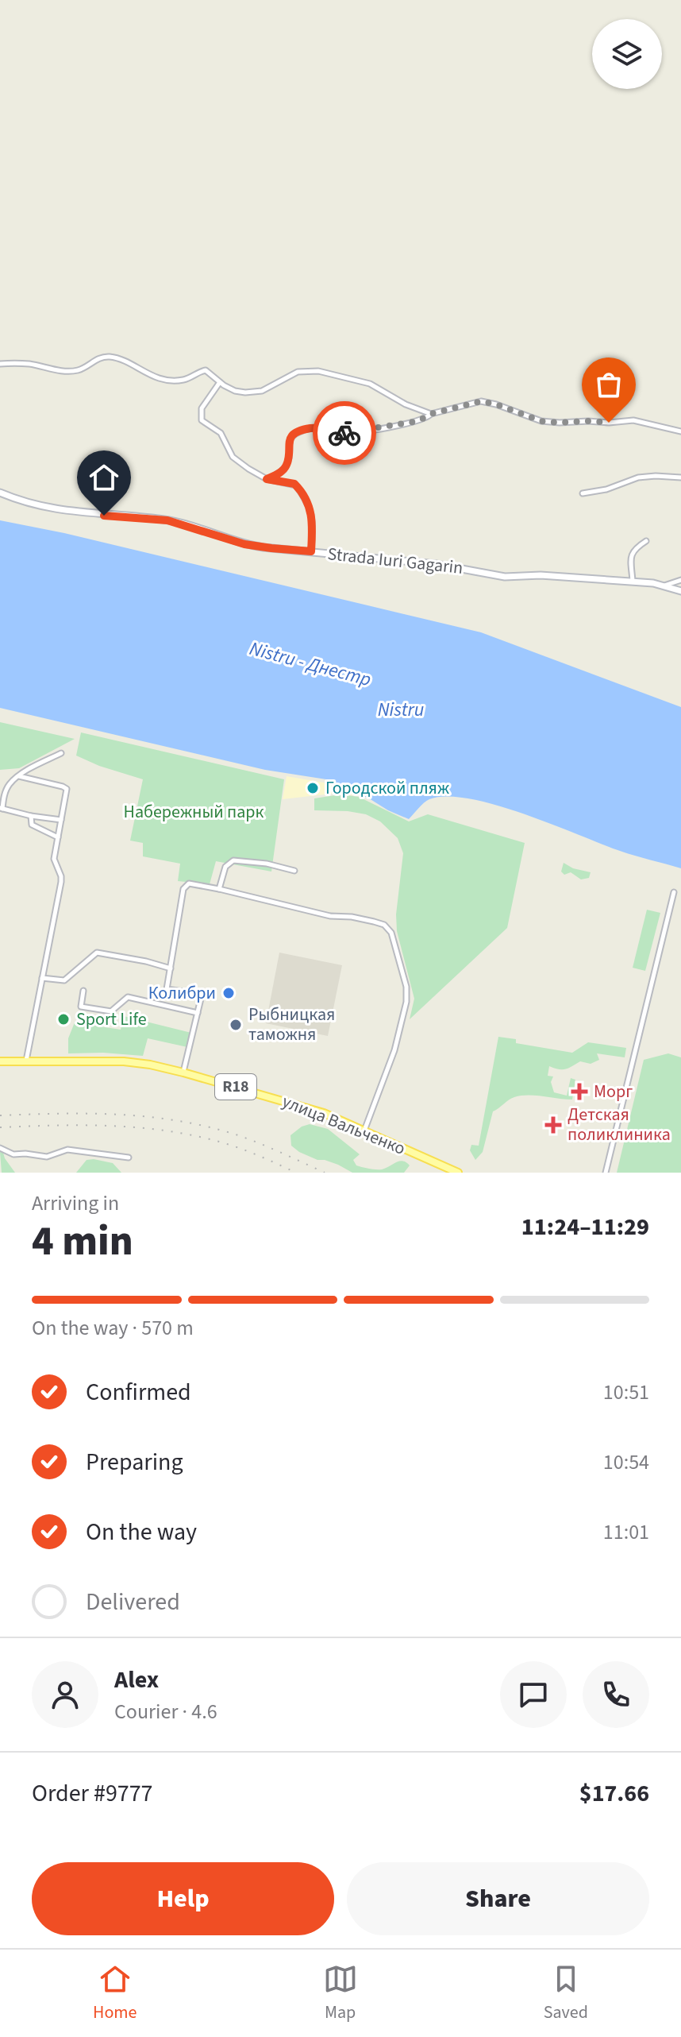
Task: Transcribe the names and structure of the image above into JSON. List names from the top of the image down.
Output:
{
  "streets": {
    "main road": ["Strada Iuri Gagarin", "R18", "улица Вальченко"]
  },
  "water": ["Nistru - Днестр", "Nistru"],
  "parks": ["Набережный парк"],
  "places": {
    "other": [
      "Городской пляж",
      "Колибри",
      "Sport Life",
      "Рыбницкая таможня"
    ],
    "health": ["Морг", "Детская поликлиника"]
  },
  "page": {
    "heading": ["4 min", "Arriving in", "11:24–11:29"],
    "panel": [
      "Alex",
      "Courier · 4.6",
      "Order #9777",
      "$17.66"
    ],
    "bar": "On the way · 570 m",
    "list": [
      ["Confirmed", "10:51"],
      ["Preparing", "10:54"],
      ["On the way", "11:01"],
      "Delivered"
    ],
    "buttons": ["Help", "Share"],
    "tabs": ["Home", "Map", "Saved"]
  }
}
